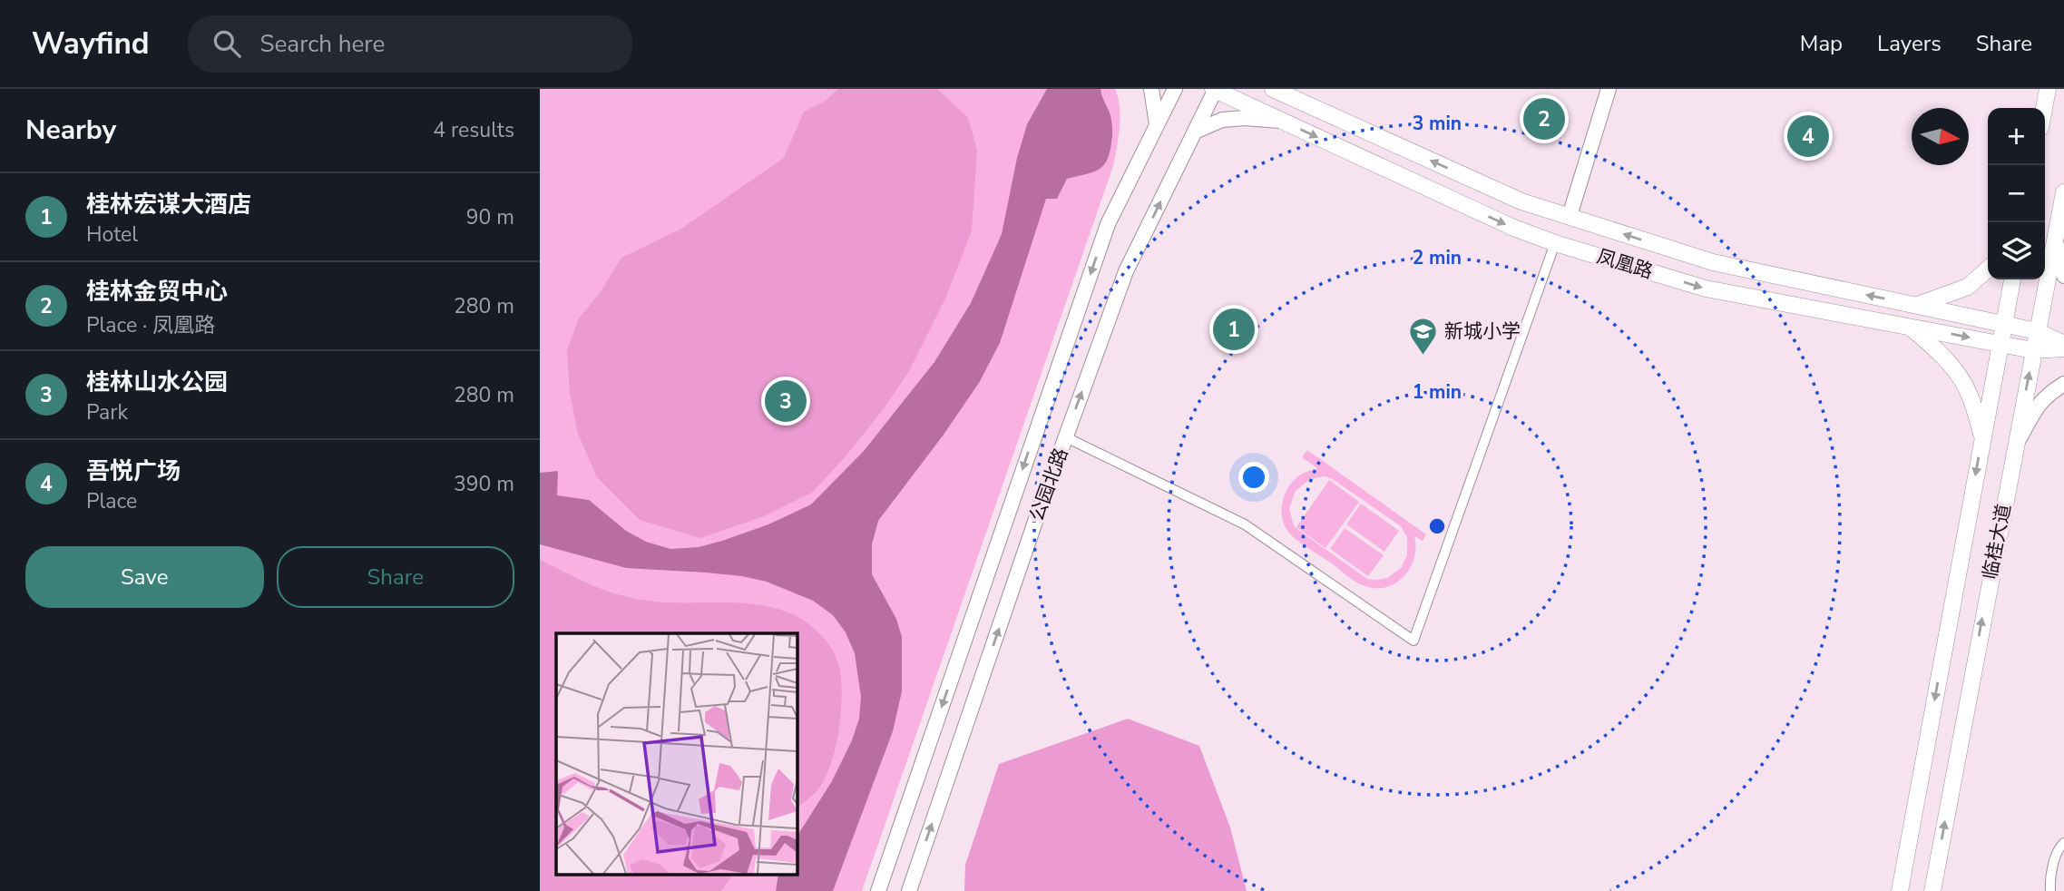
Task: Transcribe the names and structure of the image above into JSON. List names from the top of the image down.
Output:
{
  "streets": {
    "main road": ["凤凰路", "公园北路", "临桂大道"]
  },
  "crossings": [
    ["凤凰路", "公园北路"],
    ["凤凰路", "临桂大道"]
  ],
  "places": {
    "school or university": ["新城小学"]
  },
  "north": "right",
  "page": {
    "header": "Wayfind",
    "search": "Search here",
    "nav": ["Map", "Layers", "Share"],
    "heading": ["Nearby", "4 results"],
    "pins": [
      "2",
      "4",
      "1",
      "3"
    ],
    "map_buttons": ["+", "−"],
    "list": [
      {
        "mark": "1",
        "name": "桂林宏谋大酒店",
        "note": "Hotel",
        "value": "90 m"
      },
      {
        "mark": "2",
        "name": "桂林金贸中心",
        "note": "Place · 凤凰路",
        "value": "280 m"
      },
      {
        "mark": "3",
        "name": "桂林山水公园",
        "note": "Park",
        "value": "280 m"
      },
      {
        "mark": "4",
        "name": "吾悦广场",
        "note": "Place",
        "value": "390 m"
      }
    ],
    "buttons": ["Save", "Share"]
  },
  "rings": ["3 min", "2 min", "1 min"]
}
